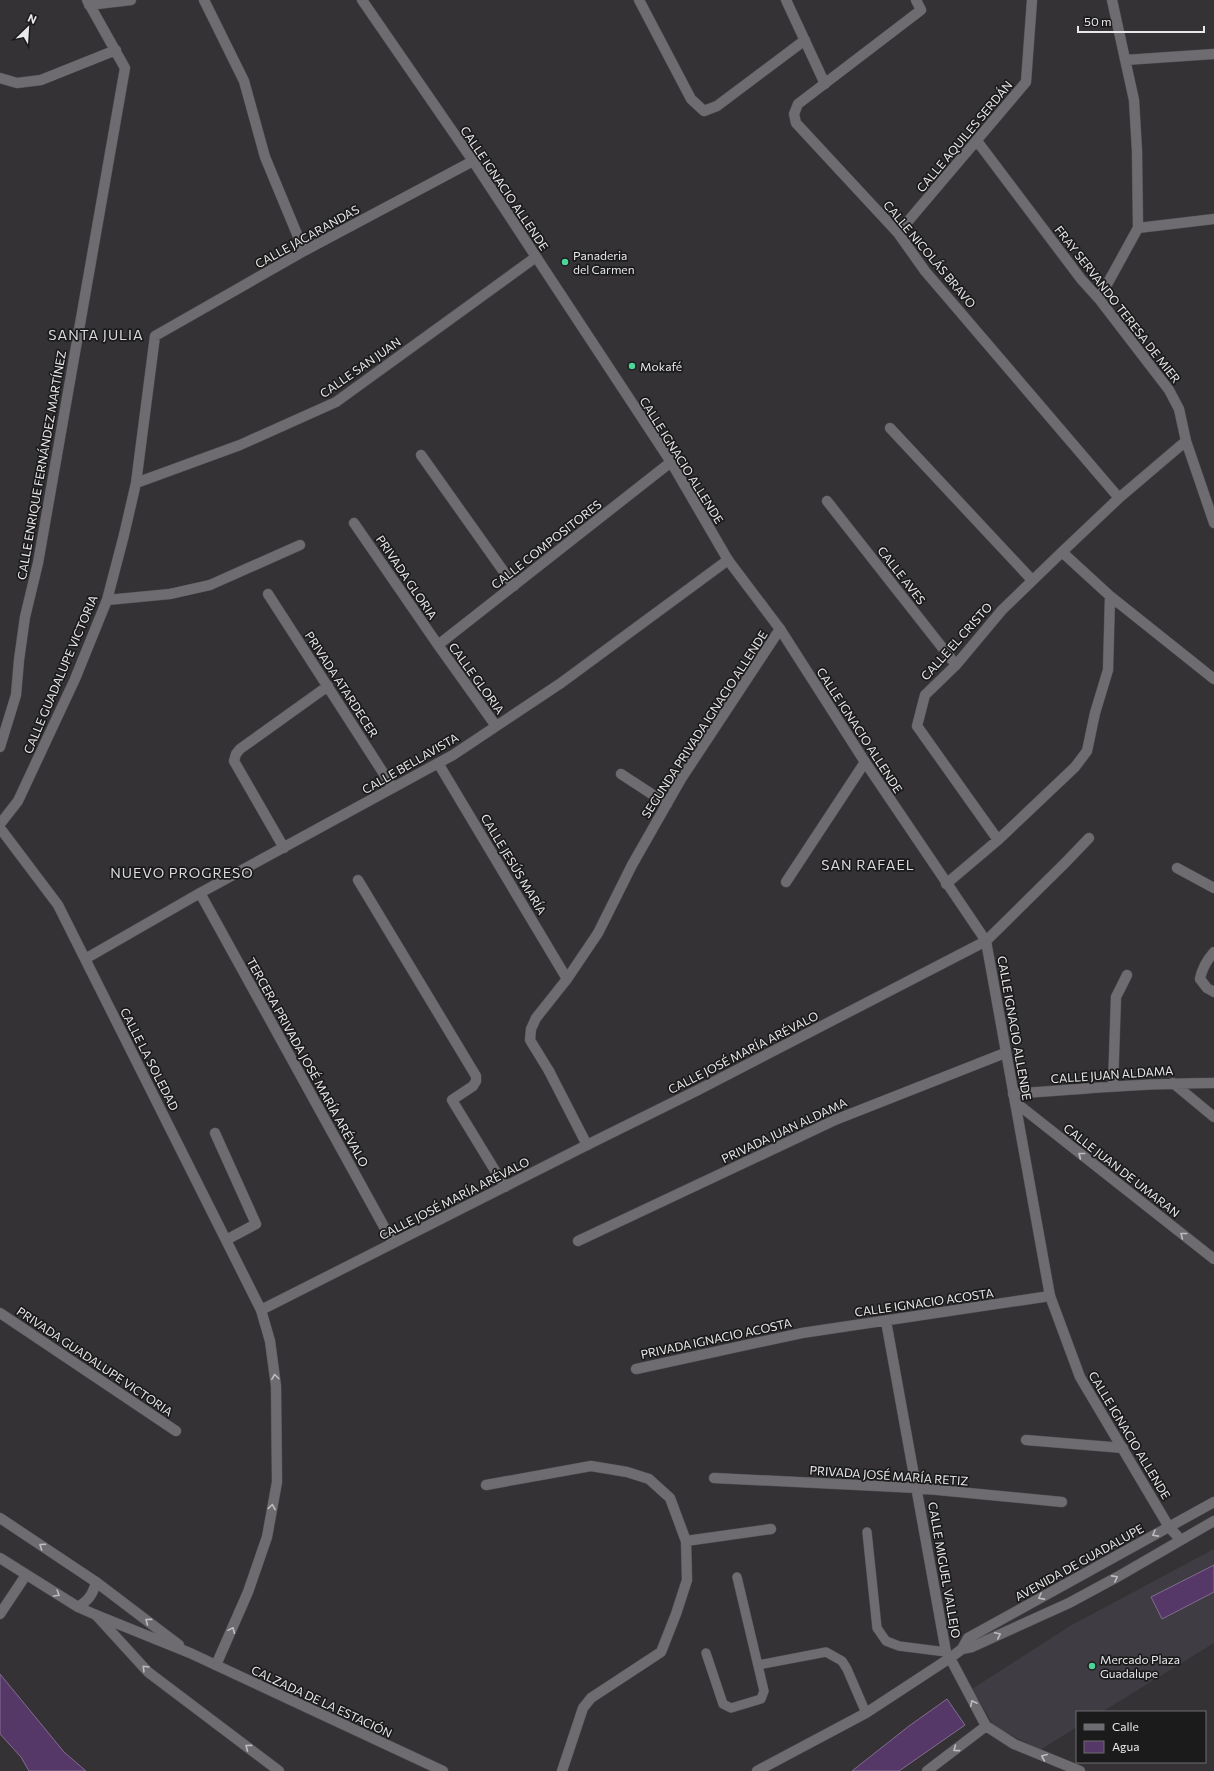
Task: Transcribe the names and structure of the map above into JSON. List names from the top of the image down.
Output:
{
  "streets": {
    "street": [
      "CALLE AQUILES SERDÁN",
      "CALLE IGNACIO ALLENDE",
      "CALLE JACARANDAS",
      "CALLE NICOLÁS BRAVO",
      "FRAY SERVANDO TERESA DE MIER",
      "CALLE SAN JUAN",
      "CALLE ENRIQUE FERNÁNDEZ MARTÍNEZ",
      "CALLE COMPOSITORES",
      "CALLE AVES",
      "PRIVADA GLORIA",
      "CALLE EL CRISTO",
      "CALLE GUADALUPE VICTORIA",
      "CALLE GLORIA",
      "PRIVADA ATARDECER",
      "SEGUNDA PRIVADA IGNACIO ALLENDE",
      "CALLE BELLAVISTA",
      "CALLE JESÚS MARÍA",
      "CALLE JOSÉ MARÍA ARÉVALO",
      "CALLE LA SOLEDAD",
      "TERCERA PRIVADA JOSÉ MARÍA ARÉVALO",
      "CALLE JUAN ALDAMA",
      "PRIVADA JUAN ALDAMA",
      "CALLE JUAN DE UMARAN",
      "CALLE IGNACIO ACOSTA",
      "PRIVADA IGNACIO ACOSTA",
      "PRIVADA GUADALUPE VICTORIA",
      "PRIVADA JOSÉ MARÍA RETIZ",
      "AVENIDA DE GUADALUPE",
      "CALLE MIGUEL VALLEJO",
      "CALZADA DE LA ESTACIÓN"
    ]
  },
  "crossings": [
    ["CALLE AQUILES SERDÁN", "CALLE NICOLÁS BRAVO"],
    ["CALLE AQUILES SERDÁN", "FRAY SERVANDO TERESA DE MIER"],
    ["CALLE IGNACIO ALLENDE", "CALLE JACARANDAS"],
    ["CALLE IGNACIO ALLENDE", "CALLE SAN JUAN"],
    ["CALLE IGNACIO ALLENDE", "CALLE COMPOSITORES"],
    ["CALLE IGNACIO ALLENDE", "SEGUNDA PRIVADA IGNACIO ALLENDE"],
    ["CALLE IGNACIO ALLENDE", "CALLE BELLAVISTA"],
    ["CALLE IGNACIO ALLENDE", "CALLE JOSÉ MARÍA ARÉVALO"],
    ["CALLE IGNACIO ALLENDE", "CALLE JUAN ALDAMA"],
    ["CALLE IGNACIO ALLENDE", "PRIVADA JUAN ALDAMA"],
    ["CALLE IGNACIO ALLENDE", "CALLE JUAN DE UMARAN"],
    ["CALLE IGNACIO ALLENDE", "CALLE IGNACIO ACOSTA"],
    ["CALLE IGNACIO ALLENDE", "AVENIDA DE GUADALUPE"],
    ["CALLE JACARANDAS", "CALLE GUADALUPE VICTORIA"],
    ["CALLE NICOLÁS BRAVO", "CALLE EL CRISTO"],
    ["FRAY SERVANDO TERESA DE MIER", "CALLE EL CRISTO"],
    ["CALLE SAN JUAN", "CALLE GUADALUPE VICTORIA"],
    ["CALLE COMPOSITORES", "PRIVADA GLORIA"],
    ["CALLE COMPOSITORES", "CALLE GLORIA"],
    ["CALLE AVES", "CALLE EL CRISTO"],
    ["PRIVADA GLORIA", "CALLE GLORIA"],
    ["CALLE GLORIA", "CALLE BELLAVISTA"],
    ["PRIVADA ATARDECER", "CALLE BELLAVISTA"],
    ["SEGUNDA PRIVADA IGNACIO ALLENDE", "CALLE JESÚS MARÍA"],
    ["SEGUNDA PRIVADA IGNACIO ALLENDE", "CALLE JOSÉ MARÍA ARÉVALO"],
    ["CALLE BELLAVISTA", "CALLE JESÚS MARÍA"],
    ["CALLE BELLAVISTA", "CALLE LA SOLEDAD"],
    ["CALLE BELLAVISTA", "TERCERA PRIVADA JOSÉ MARÍA ARÉVALO"],
    ["CALLE JOSÉ MARÍA ARÉVALO", "CALLE LA SOLEDAD"],
    ["CALLE JOSÉ MARÍA ARÉVALO", "TERCERA PRIVADA JOSÉ MARÍA ARÉVALO"],
    ["CALLE JUAN ALDAMA", "CALLE JUAN DE UMARAN"],
    ["CALLE IGNACIO ACOSTA", "PRIVADA IGNACIO ACOSTA"],
    ["CALLE IGNACIO ACOSTA", "CALLE MIGUEL VALLEJO"],
    ["PRIVADA JOSÉ MARÍA RETIZ", "CALLE MIGUEL VALLEJO"],
    ["AVENIDA DE GUADALUPE", "CALLE MIGUEL VALLEJO"]
  ],
  "one_way": ["CALLE JUAN DE UMARAN"],
  "districts": ["SANTA JULIA", "SAN RAFAEL", "NUEVO PROGRESO"],
  "places": ["Panaderia del Carmen", "Mokafé", "Mercado Plaza Guadalupe"],
  "legend": ["Calle", "Agua"],
  "scale_bar": "50 m",
  "north": "top right"
}
